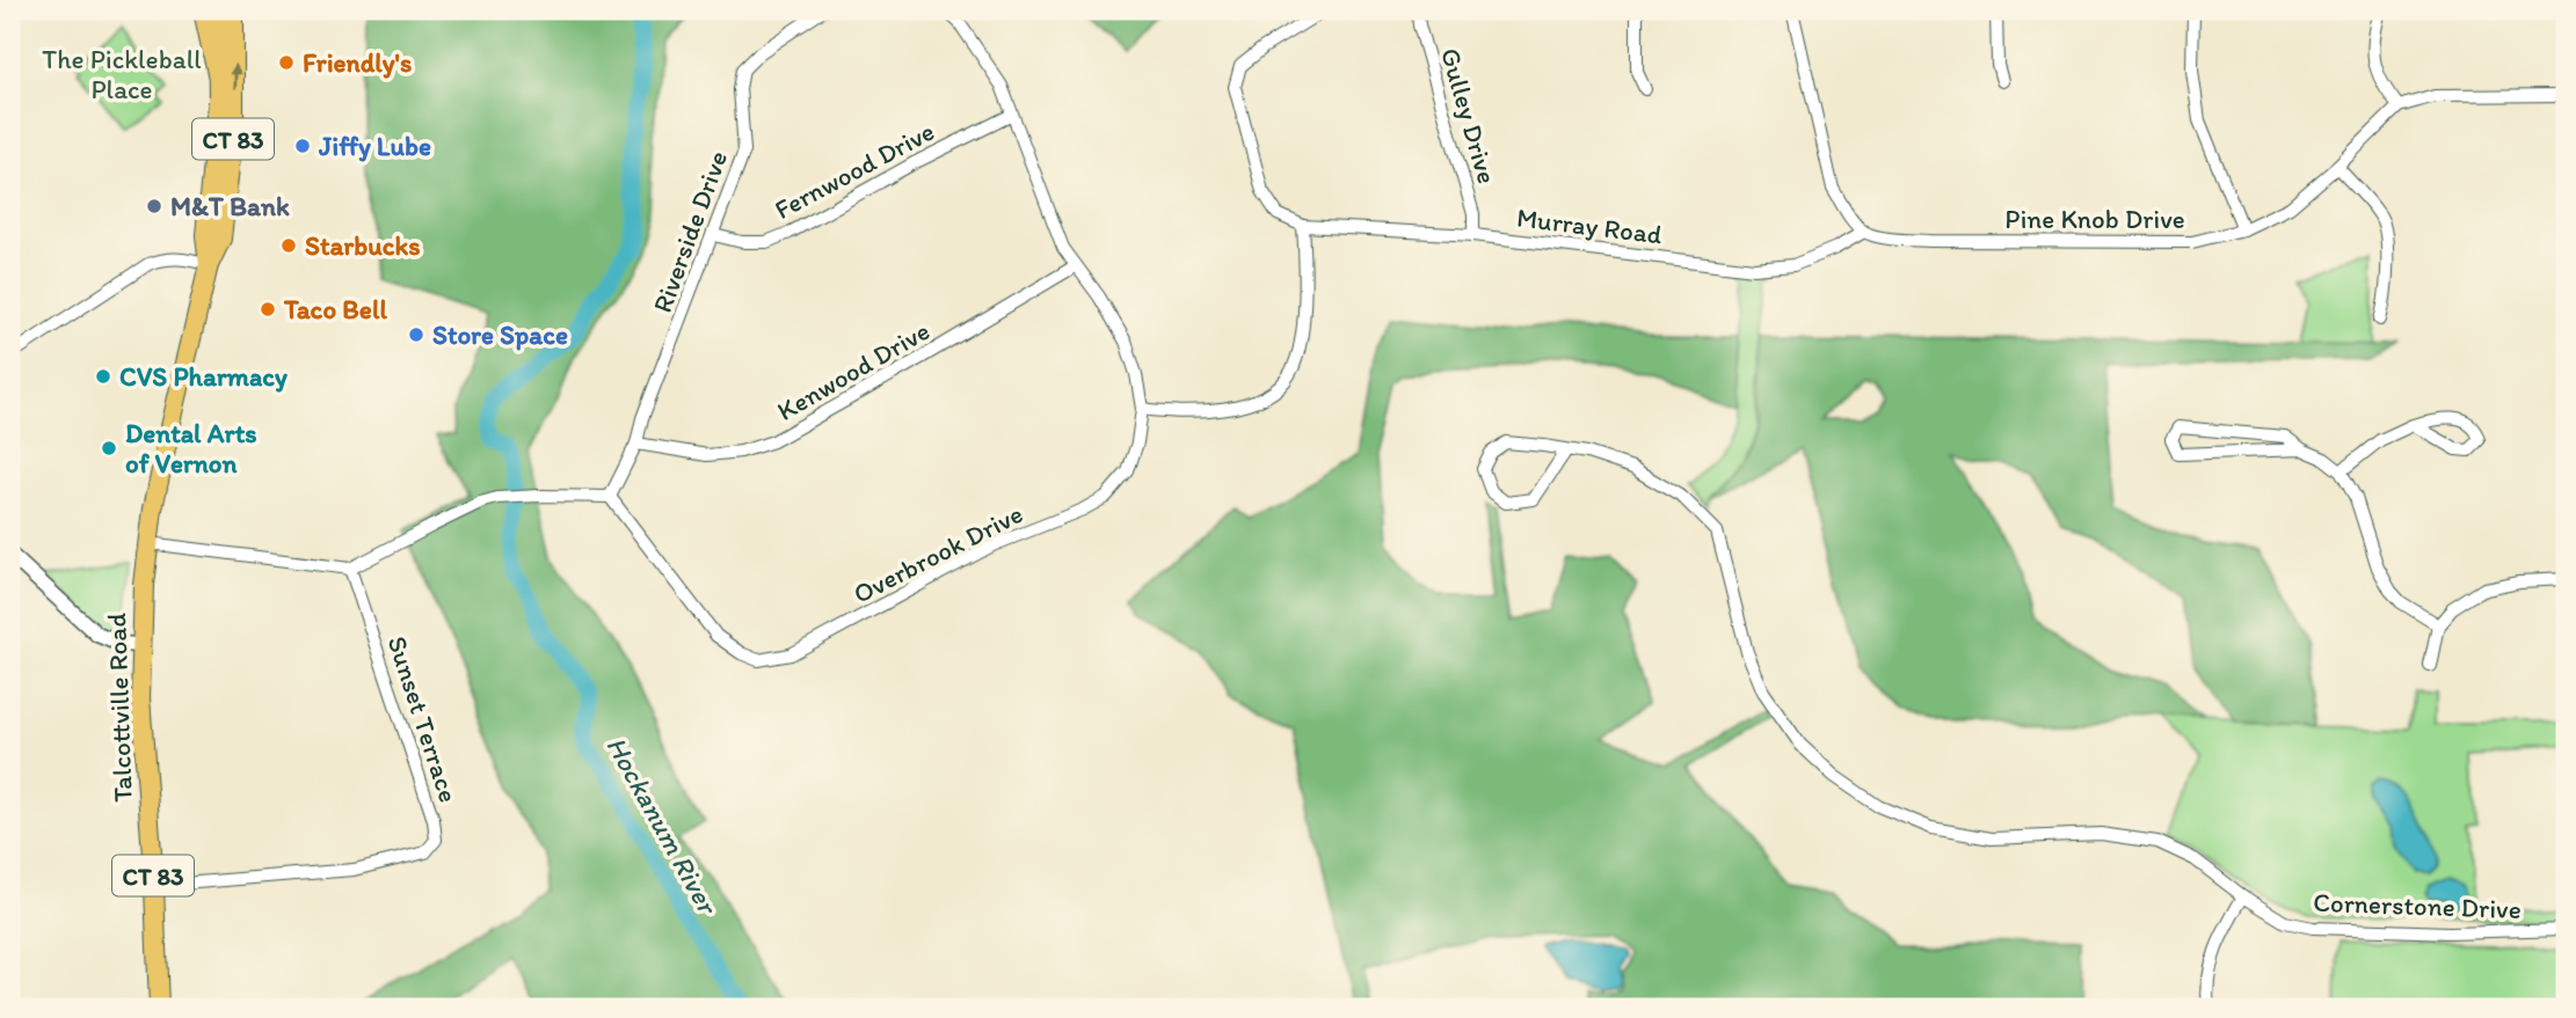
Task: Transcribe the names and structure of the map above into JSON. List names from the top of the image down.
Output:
{
  "streets": {
    "main road": ["CT 83", "Talcottville Road"],
    "street": [
      "Gulley Drive",
      "Fernwood Drive",
      "Pine Knob Drive",
      "Murray Road",
      "Riverside Drive",
      "Kenwood Drive",
      "Overbrook Drive",
      "Sunset Terrace",
      "Cornerstone Drive"
    ]
  },
  "crossings": [
    ["Gulley Drive", "Murray Road"],
    ["Fernwood Drive", "Riverside Drive"],
    ["Pine Knob Drive", "Murray Road"],
    ["Riverside Drive", "Kenwood Drive"],
    ["Riverside Drive", "Overbrook Drive"],
    ["Kenwood Drive", "Overbrook Drive"],
    ["Talcottville Road", "Sunset Terrace"]
  ],
  "water": ["Hockanum River"],
  "parks": ["The Pickleball Place"],
  "places": [
    "Friendly's",
    "Jiffy Lube",
    "M&T Bank",
    "Starbucks",
    "Taco Bell",
    "Store Space",
    "CVS Pharmacy",
    "Dental Arts of Vernon"
  ]
}
